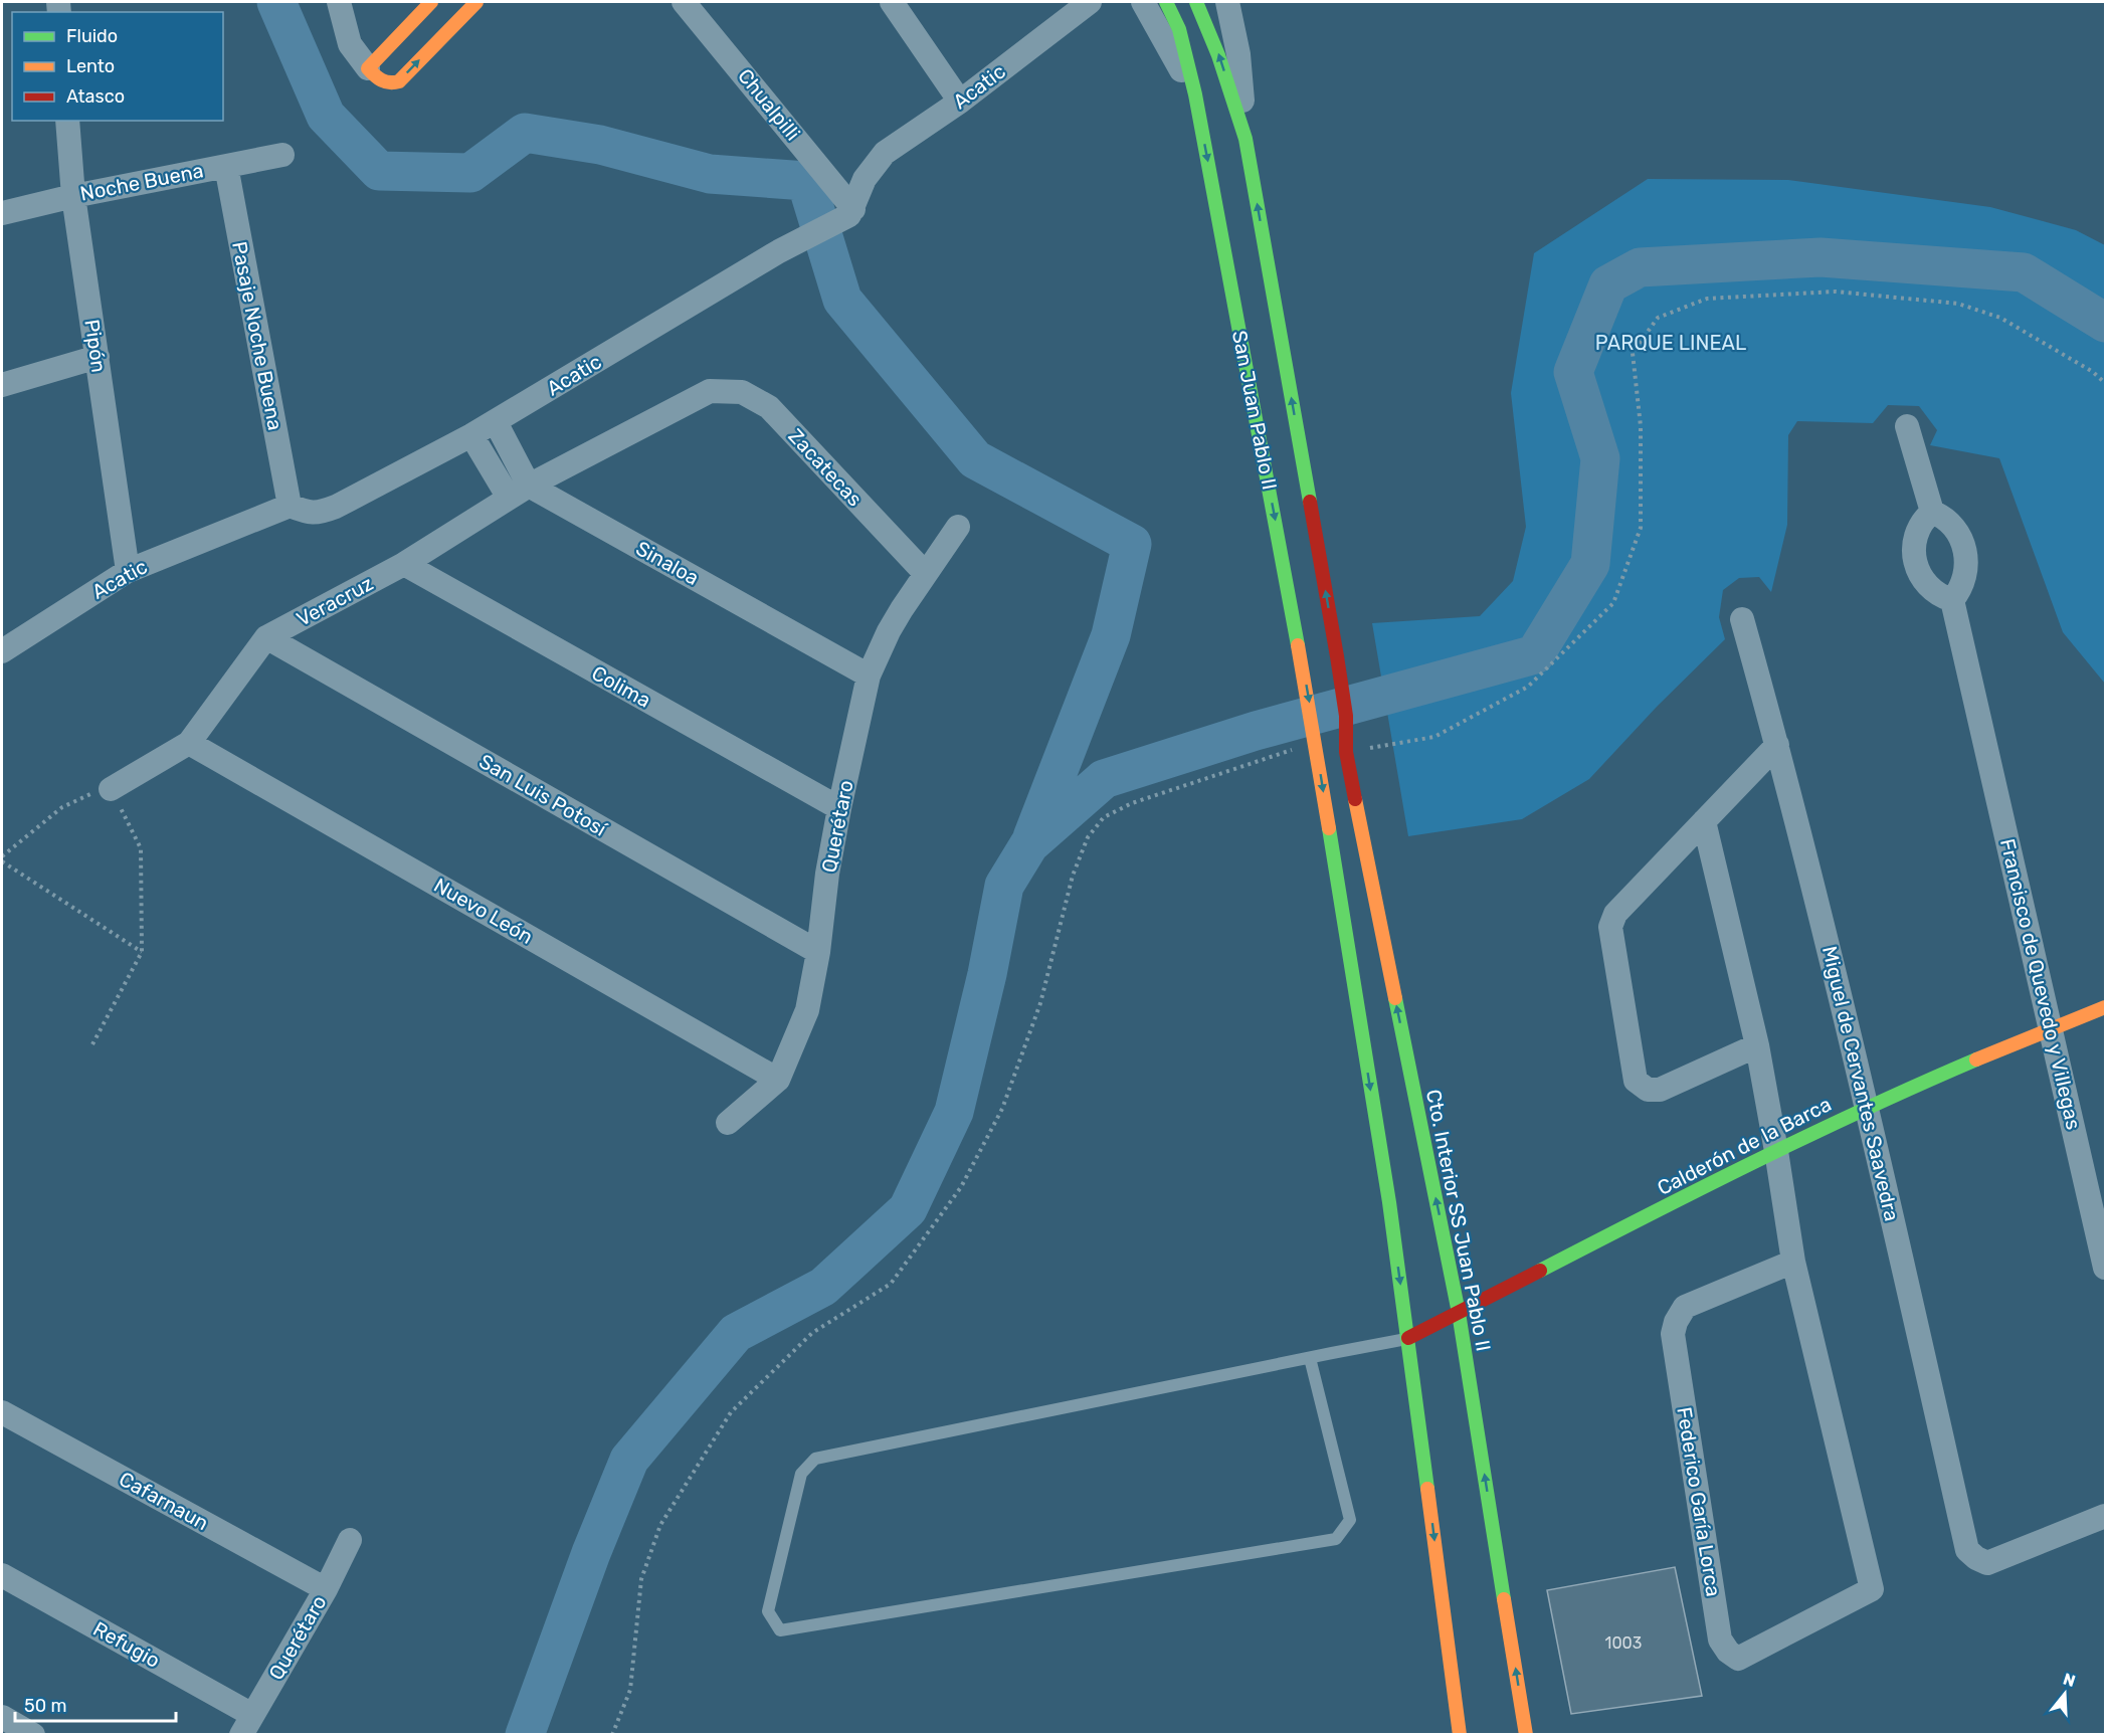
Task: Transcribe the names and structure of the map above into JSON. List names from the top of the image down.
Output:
{
  "streets": {
    "main road": ["San Juan Pablo II", "Calderón de la Barca", "Cto. Interior SS Juan Pablo II"],
    "street": [
      "Acatic",
      "Chualpilli",
      "Noche Buena",
      "Pasaje Noche Buena",
      "Pipón",
      "Zacatecas",
      "Sinaloa",
      "Veracruz",
      "Colima",
      "San Luis Potosí",
      "Querétaro",
      "Nuevo León",
      "Francisco de Quevedo y Villegas",
      "Miguel de Cervantes Saavedra",
      "Cafarnaun",
      "Federico Garía Lorca",
      "Refugio"
    ]
  },
  "crossings": [
    ["Acatic", "Chualpilli"],
    ["Acatic", "Pasaje Noche Buena"],
    ["Acatic", "Pipón"],
    ["Acatic", "Sinaloa"],
    ["Noche Buena", "Pasaje Noche Buena"],
    ["Noche Buena", "Pipón"],
    ["San Juan Pablo II", "Cto. Interior SS Juan Pablo II"],
    ["Zacatecas", "Veracruz"],
    ["Zacatecas", "Querétaro"],
    ["Sinaloa", "Veracruz"],
    ["Sinaloa", "Querétaro"],
    ["Veracruz", "Colima"],
    ["Veracruz", "San Luis Potosí"],
    ["Veracruz", "Nuevo León"],
    ["Colima", "Querétaro"],
    ["San Luis Potosí", "Querétaro"],
    ["Querétaro", "Nuevo León"],
    ["Querétaro", "Cafarnaun"],
    ["Querétaro", "Refugio"],
    ["Francisco de Quevedo y Villegas", "Calderón de la Barca"],
    ["Miguel de Cervantes Saavedra", "Calderón de la Barca"],
    ["Calderón de la Barca", "Cto. Interior SS Juan Pablo II"]
  ],
  "parks": ["PARQUE LINEAL"],
  "house_numbers": ["1003"],
  "legend": ["Fluido", "Lento", "Atasco"],
  "scale_bar": "50 m",
  "north": "top"
}
